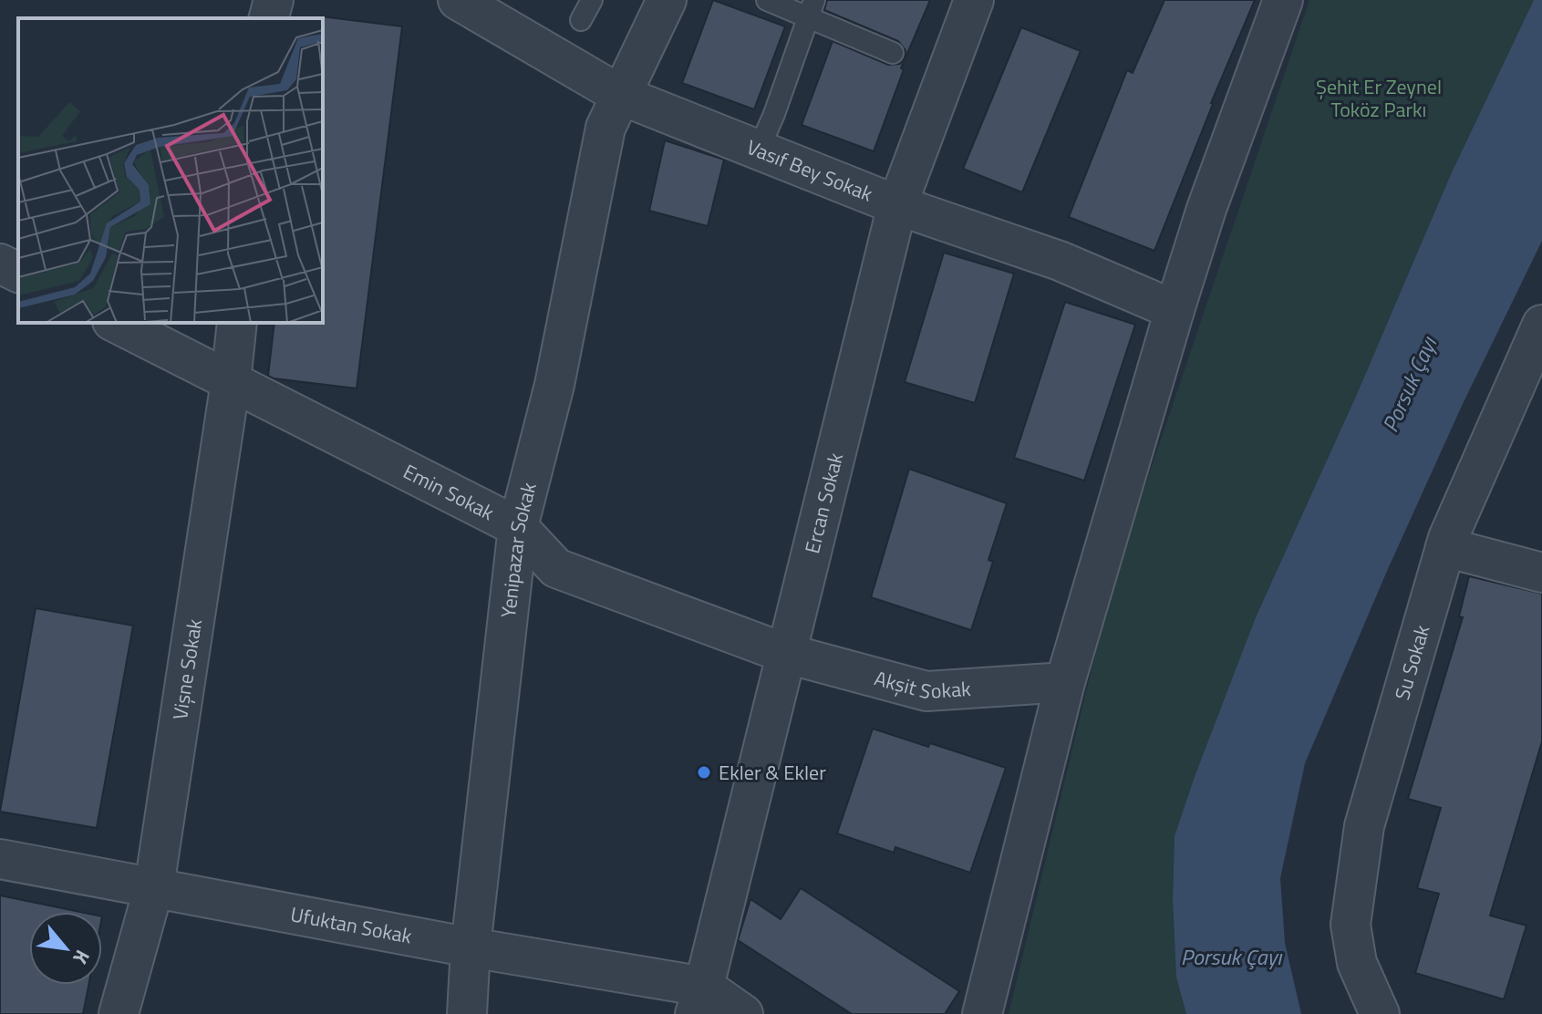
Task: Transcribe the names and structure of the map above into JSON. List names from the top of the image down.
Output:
{
  "streets": {
    "street": [
      "Vasıf Bey Sokak",
      "Emin Sokak",
      "Ercan Sokak",
      "Yenipazar Sokak",
      "Su Sokak",
      "Vişne Sokak",
      "Akşit Sokak",
      "Ufuktan Sokak"
    ]
  },
  "crossings": [
    ["Vasıf Bey Sokak", "Ercan Sokak"],
    ["Vasıf Bey Sokak", "Yenipazar Sokak"],
    ["Emin Sokak", "Ercan Sokak"],
    ["Emin Sokak", "Yenipazar Sokak"],
    ["Emin Sokak", "Vişne Sokak"],
    ["Emin Sokak", "Akşit Sokak"],
    ["Ercan Sokak", "Akşit Sokak"],
    ["Ercan Sokak", "Ufuktan Sokak"],
    ["Yenipazar Sokak", "Ufuktan Sokak"],
    ["Vişne Sokak", "Ufuktan Sokak"]
  ],
  "water": ["Porsuk Çayı"],
  "parks": ["Şehit Er Zeynel Toköz Parkı"],
  "places": ["Ekler & Ekler"],
  "north": "bottom right"
}
